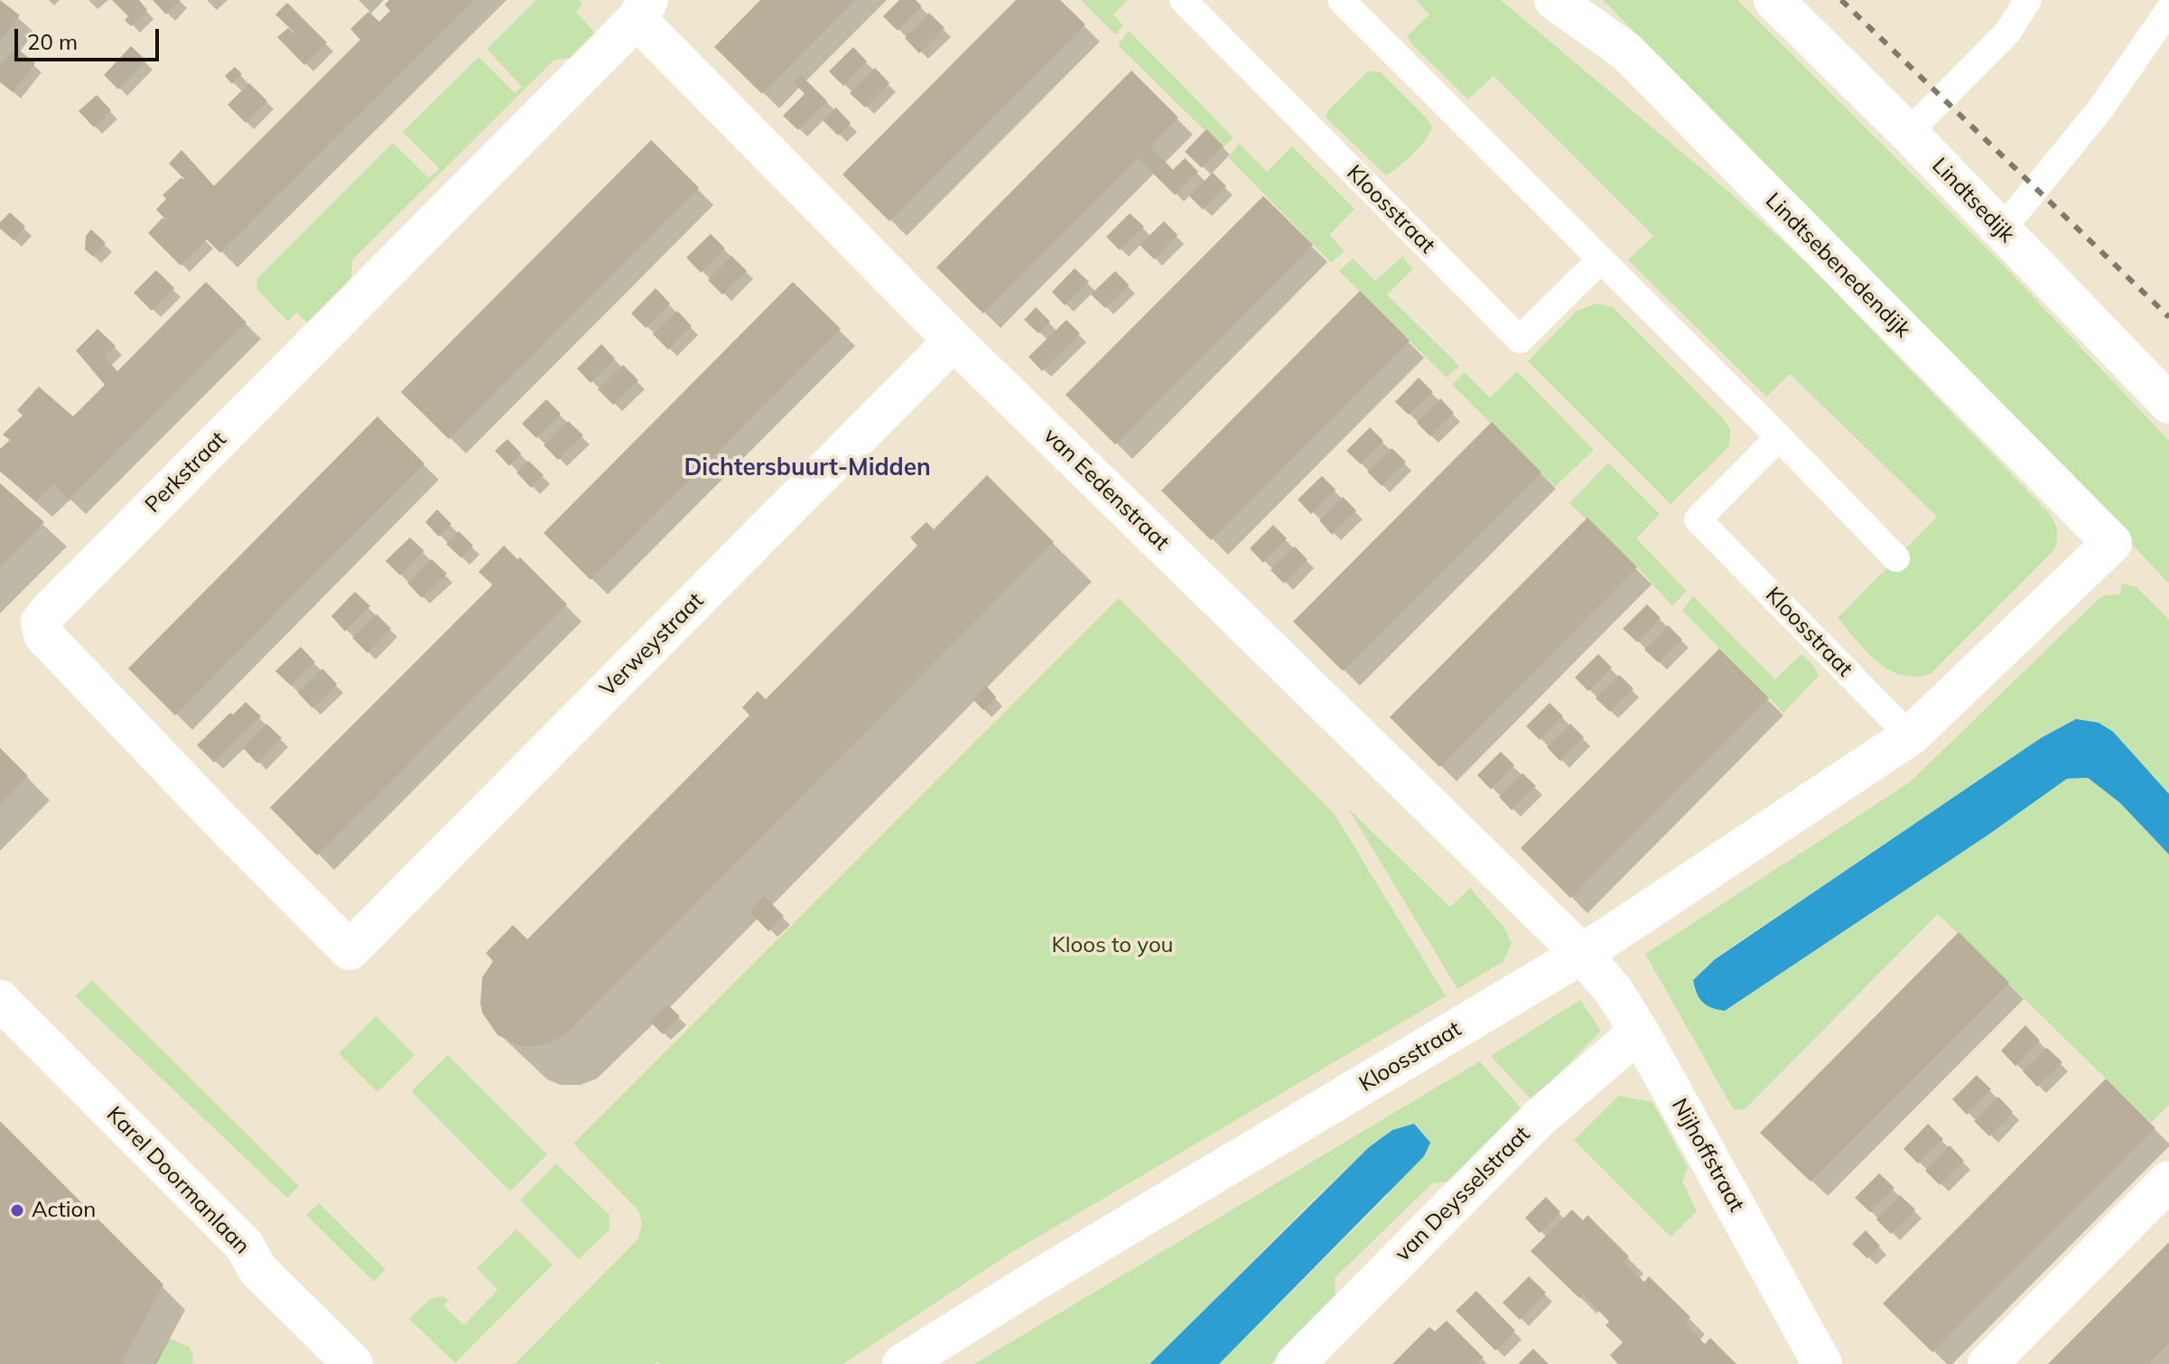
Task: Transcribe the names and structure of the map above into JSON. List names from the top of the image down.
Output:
{
  "streets": {
    "street": [
      "Lindtsedijk",
      "Kloosstraat",
      "Lindtsebenedendijk",
      "Perkstraat",
      "van Eedenstraat",
      "Verweystraat",
      "Nijhoffstraat",
      "Karel Doormanlaan",
      "van Deysselstraat"
    ]
  },
  "crossings": [
    ["Kloosstraat", "Lindtsebenedendijk"],
    ["Kloosstraat", "van Eedenstraat"],
    ["Kloosstraat", "Nijhoffstraat"],
    ["Perkstraat", "van Eedenstraat"],
    ["Perkstraat", "Verweystraat"],
    ["van Eedenstraat", "Verweystraat"],
    ["van Eedenstraat", "Nijhoffstraat"],
    ["Nijhoffstraat", "van Deysselstraat"]
  ],
  "districts": ["Dichtersbuurt-Midden"],
  "parks": ["Kloos to you"],
  "places": ["Action"],
  "scale_bar": "20 m"
}
